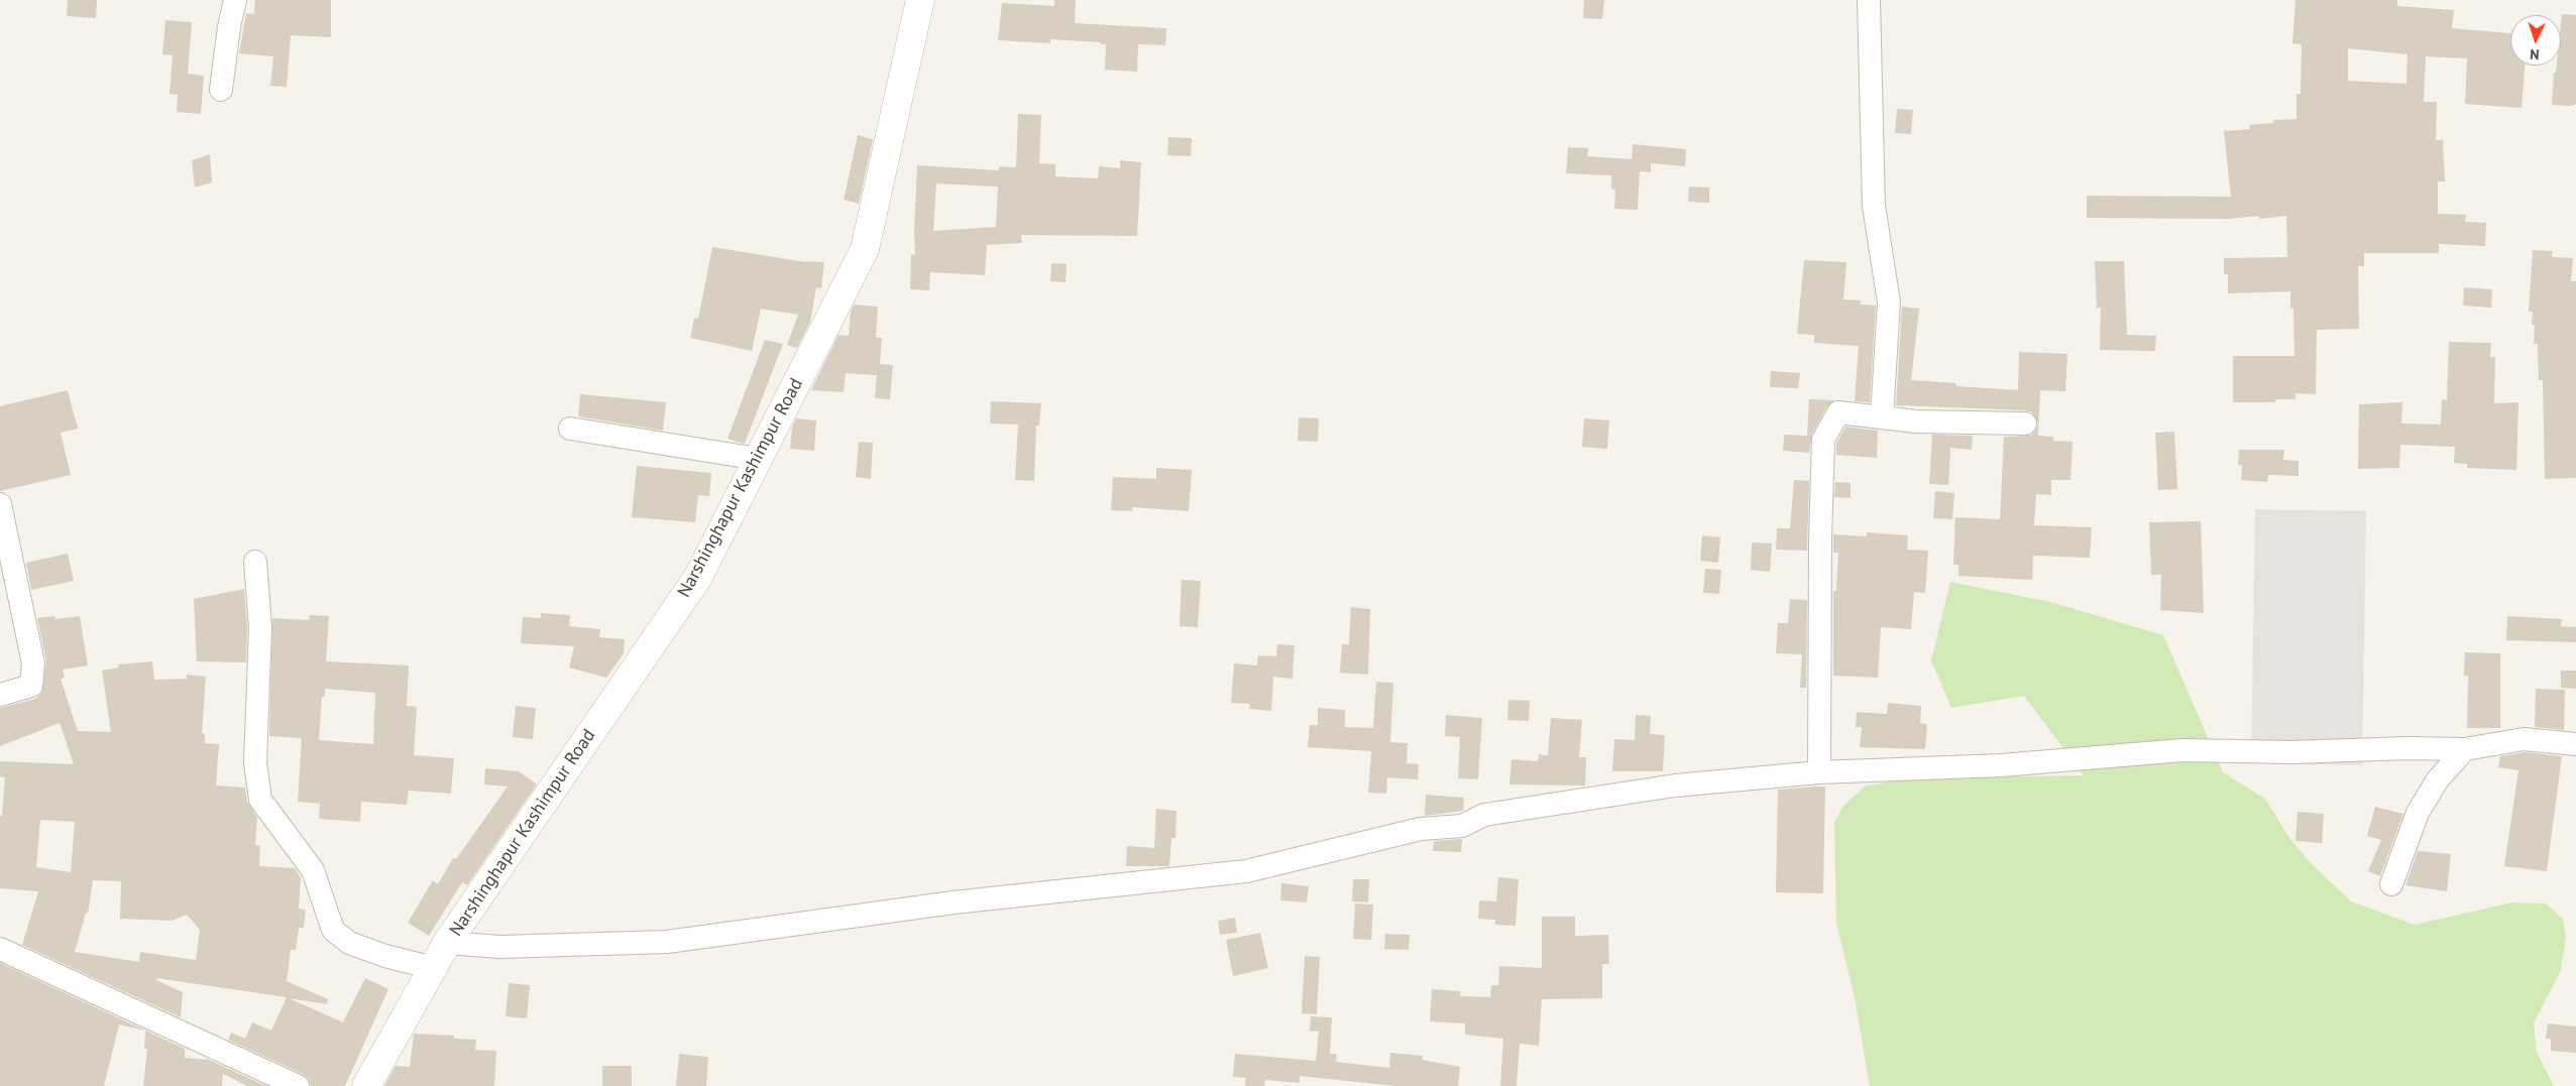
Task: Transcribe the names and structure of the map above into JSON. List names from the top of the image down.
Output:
{
  "streets": {
    "street": ["Narshinghapur Kashimpur Road"]
  },
  "north": "bottom"
}
